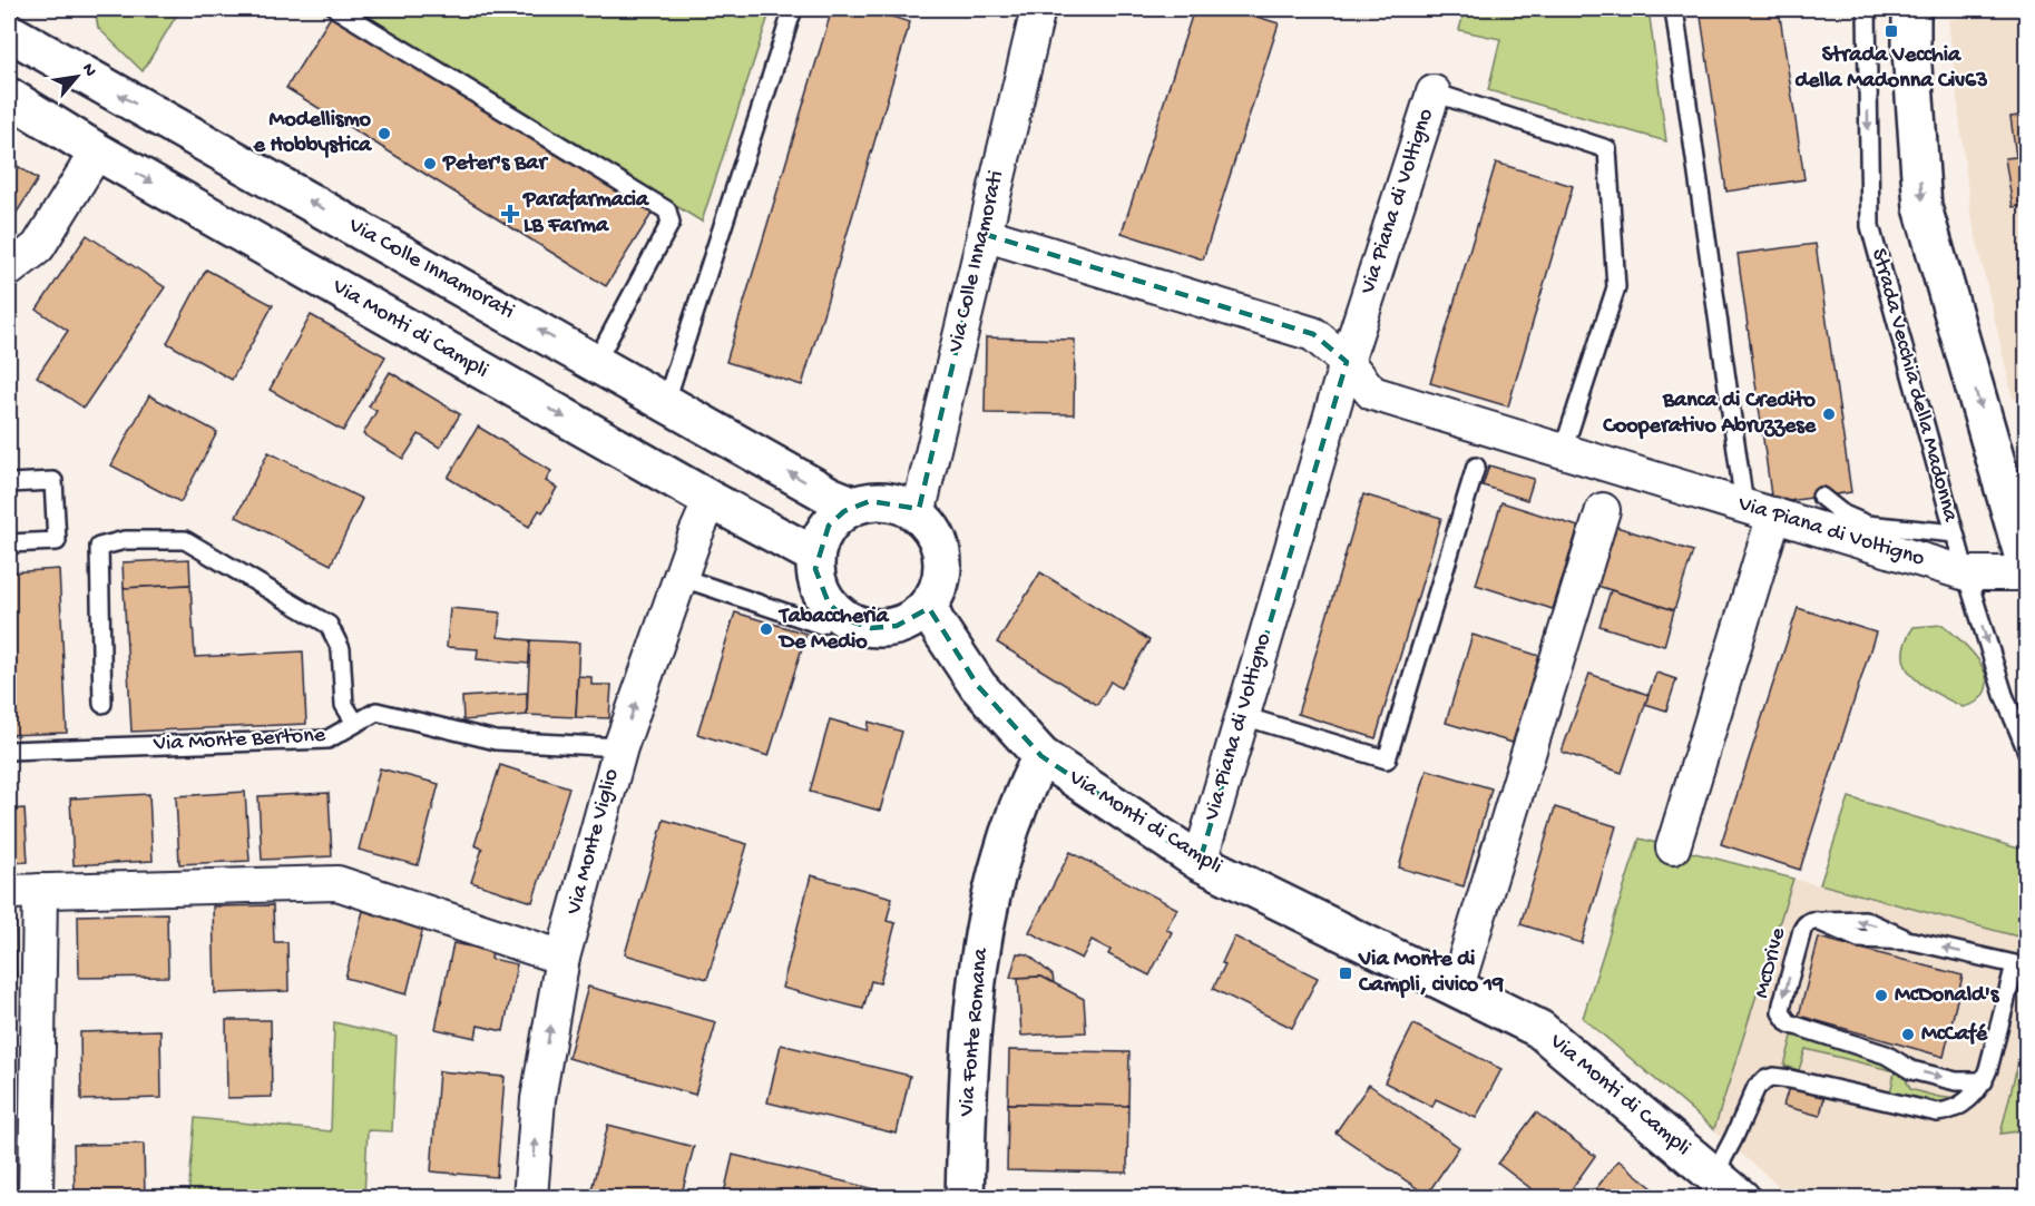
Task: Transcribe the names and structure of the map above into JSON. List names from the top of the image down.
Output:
{
  "streets": {
    "street": [
      "Via Piana di Voltigno",
      "Via Colle Innamorati",
      "Via Monti di Campli",
      "Via Monte Viglio",
      "Via Fonte Romana"
    ],
    "lane": ["Strada Vecchia della Madonna", "Via Monte Bertone", "McDrive"]
  },
  "crossings": [
    ["Via Piana di Voltigno", "Via Colle Innamorati"],
    ["Via Piana di Voltigno", "Via Monti di Campli"],
    ["Via Piana di Voltigno", "Strada Vecchia della Madonna"],
    ["Via Colle Innamorati", "Via Monti di Campli"],
    ["Via Monti di Campli", "Via Monte Viglio"],
    ["Via Monti di Campli", "Via Fonte Romana"],
    ["Via Monte Bertone", "Via Monte Viglio"]
  ],
  "one_way": [
    "Via Colle Innamorati",
    "Via Monti di Campli",
    "Strada Vecchia della Madonna",
    "Via Monte Viglio"
  ],
  "places": {
    "transit": ["Strada Vecchia della Madonna Civ63", "Via Monte di Campli, civico 19"],
    "other": [
      "Modellismo e Hobbystica",
      "Peter's Bar",
      "Banca di Credito Cooperativo Abruzzese",
      "Tabaccheria De Medio",
      "McDonald's",
      "McCafé"
    ],
    "health": ["Parafarmacia LB Farma"]
  },
  "north": "top right"
}
